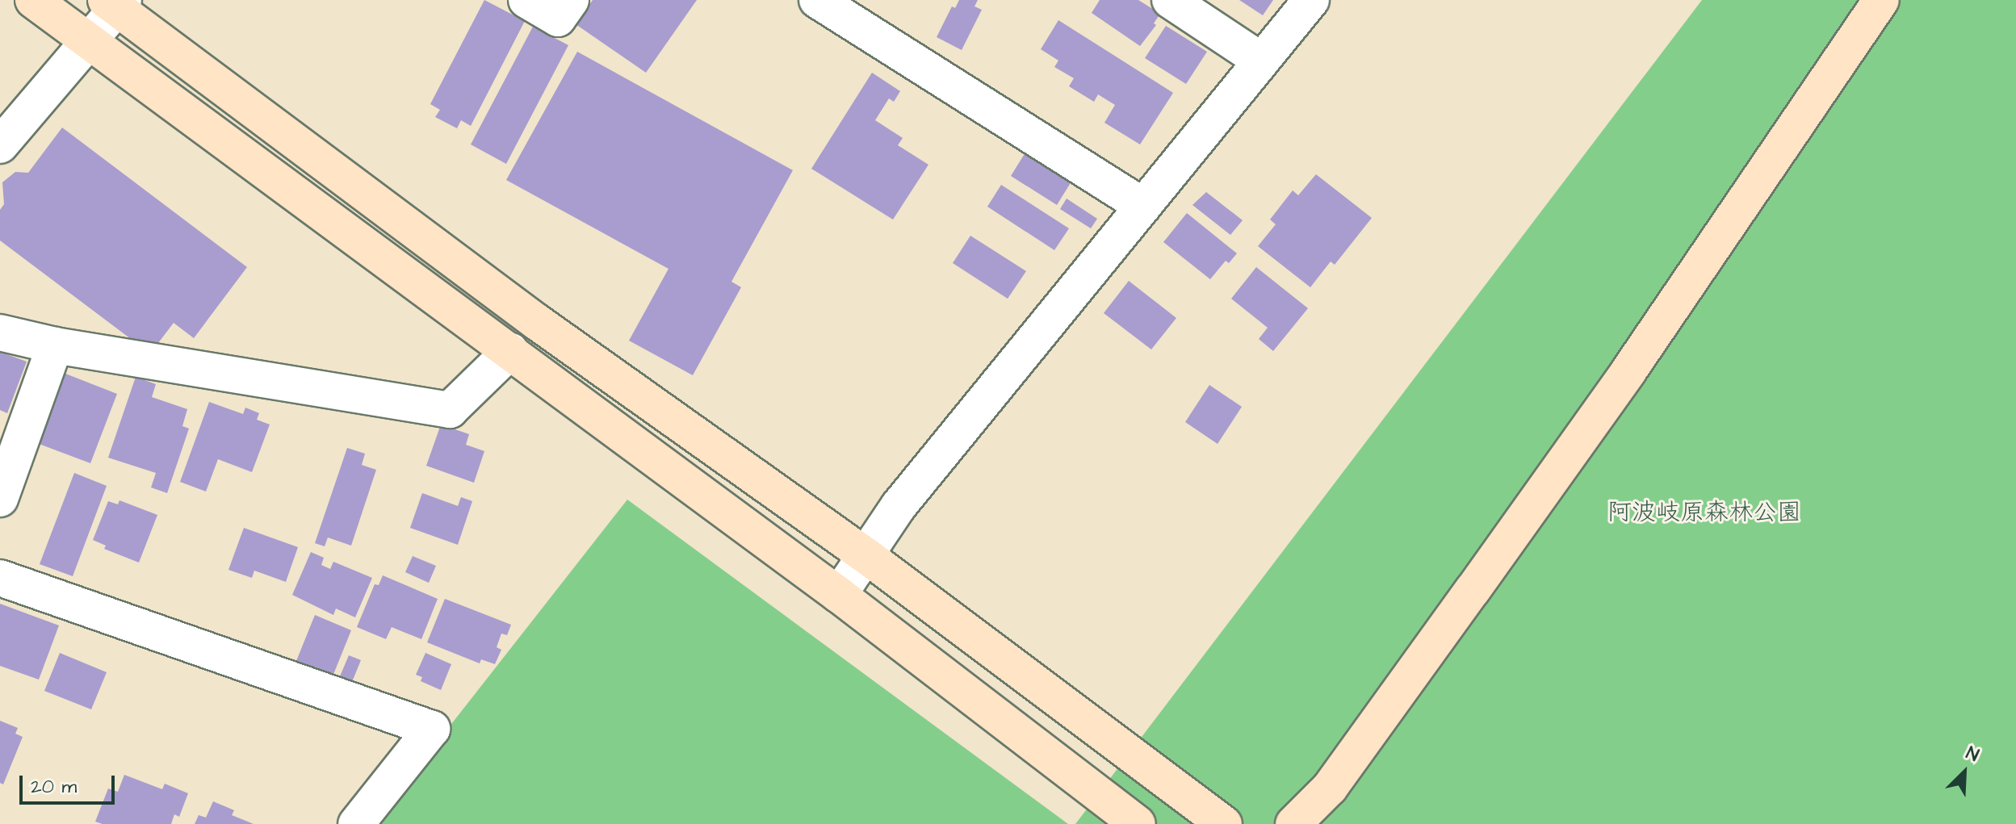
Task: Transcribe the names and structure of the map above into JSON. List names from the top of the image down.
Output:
{
  "parks": ["阿波岐原森林公園"],
  "scale_bar": "20 m",
  "north": "top right"
}
